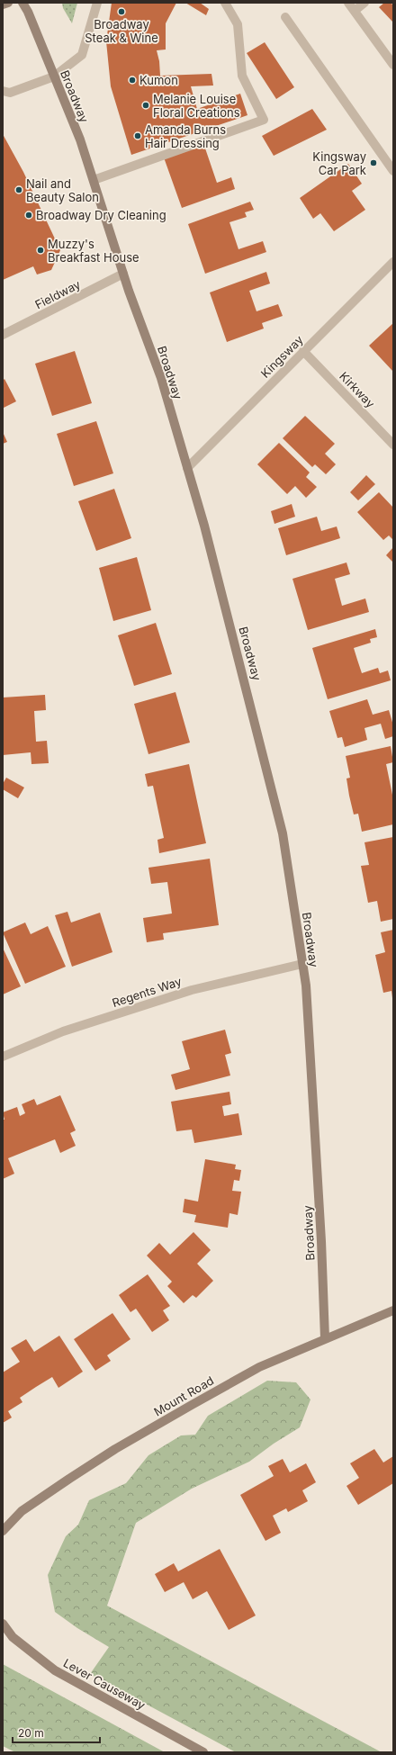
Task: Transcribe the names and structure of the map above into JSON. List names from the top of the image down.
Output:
{
  "streets": {
    "street": [
      "Broadway",
      "Fieldway",
      "Kingsway",
      "Kirkway",
      "Regents Way",
      "Mount Road",
      "Lever Causeway"
    ]
  },
  "crossings": [
    ["Broadway", "Fieldway"],
    ["Broadway", "Kingsway"],
    ["Broadway", "Regents Way"],
    ["Broadway", "Mount Road"],
    ["Kingsway", "Kirkway"]
  ],
  "places": [
    "Broadway Steak & Wine",
    "Kumon",
    "Melanie Louise Floral Creations",
    "Amanda Burns Hair Dressing",
    "Kingsway Car Park",
    "Nail and Beauty Salon",
    "Broadway Dry Cleaning",
    "Muzzy's Breakfast House"
  ],
  "scale_bar": "20 m"
}
